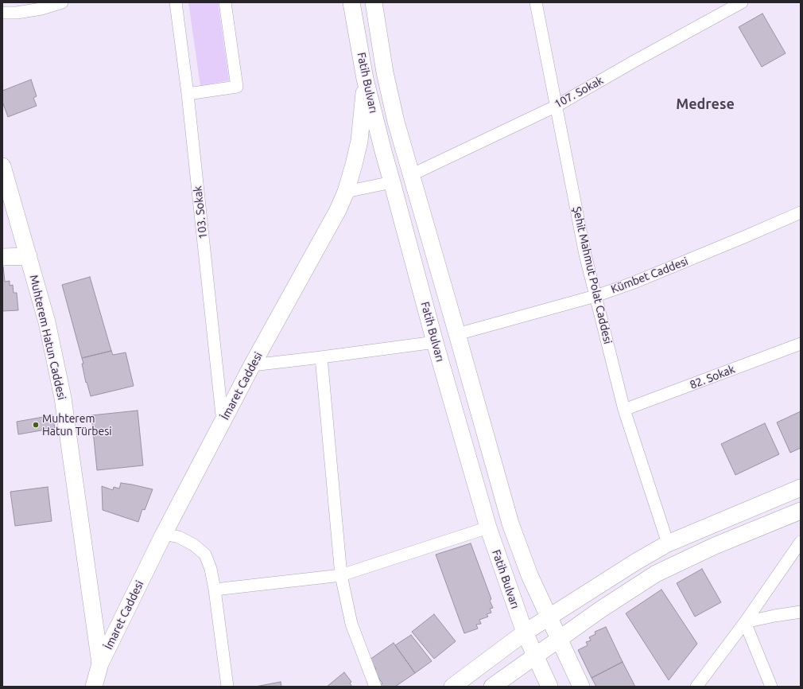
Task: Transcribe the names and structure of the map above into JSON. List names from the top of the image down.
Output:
{
  "streets": {
    "main road": ["Fatih Bulvarı", "Muhterem Hatun Caddesi", "İmaret Caddesi"],
    "street": [
      "107. Sokak",
      "103. Sokak",
      "Şehit Mahmut Polat Caddesi",
      "Kümbet Caddesi",
      "82. Sokak"
    ]
  },
  "crossings": [
    ["Fatih Bulvarı", "107. Sokak"],
    ["Fatih Bulvarı", "Kümbet Caddesi"],
    ["Fatih Bulvarı", "İmaret Caddesi"],
    ["107. Sokak", "Şehit Mahmut Polat Caddesi"],
    ["103. Sokak", "İmaret Caddesi"],
    ["Şehit Mahmut Polat Caddesi", "Kümbet Caddesi"],
    ["Şehit Mahmut Polat Caddesi", "82. Sokak"],
    ["Muhterem Hatun Caddesi", "İmaret Caddesi"]
  ],
  "districts": ["Medrese"],
  "places": ["Muhterem Hatun Türbesi"]
}
